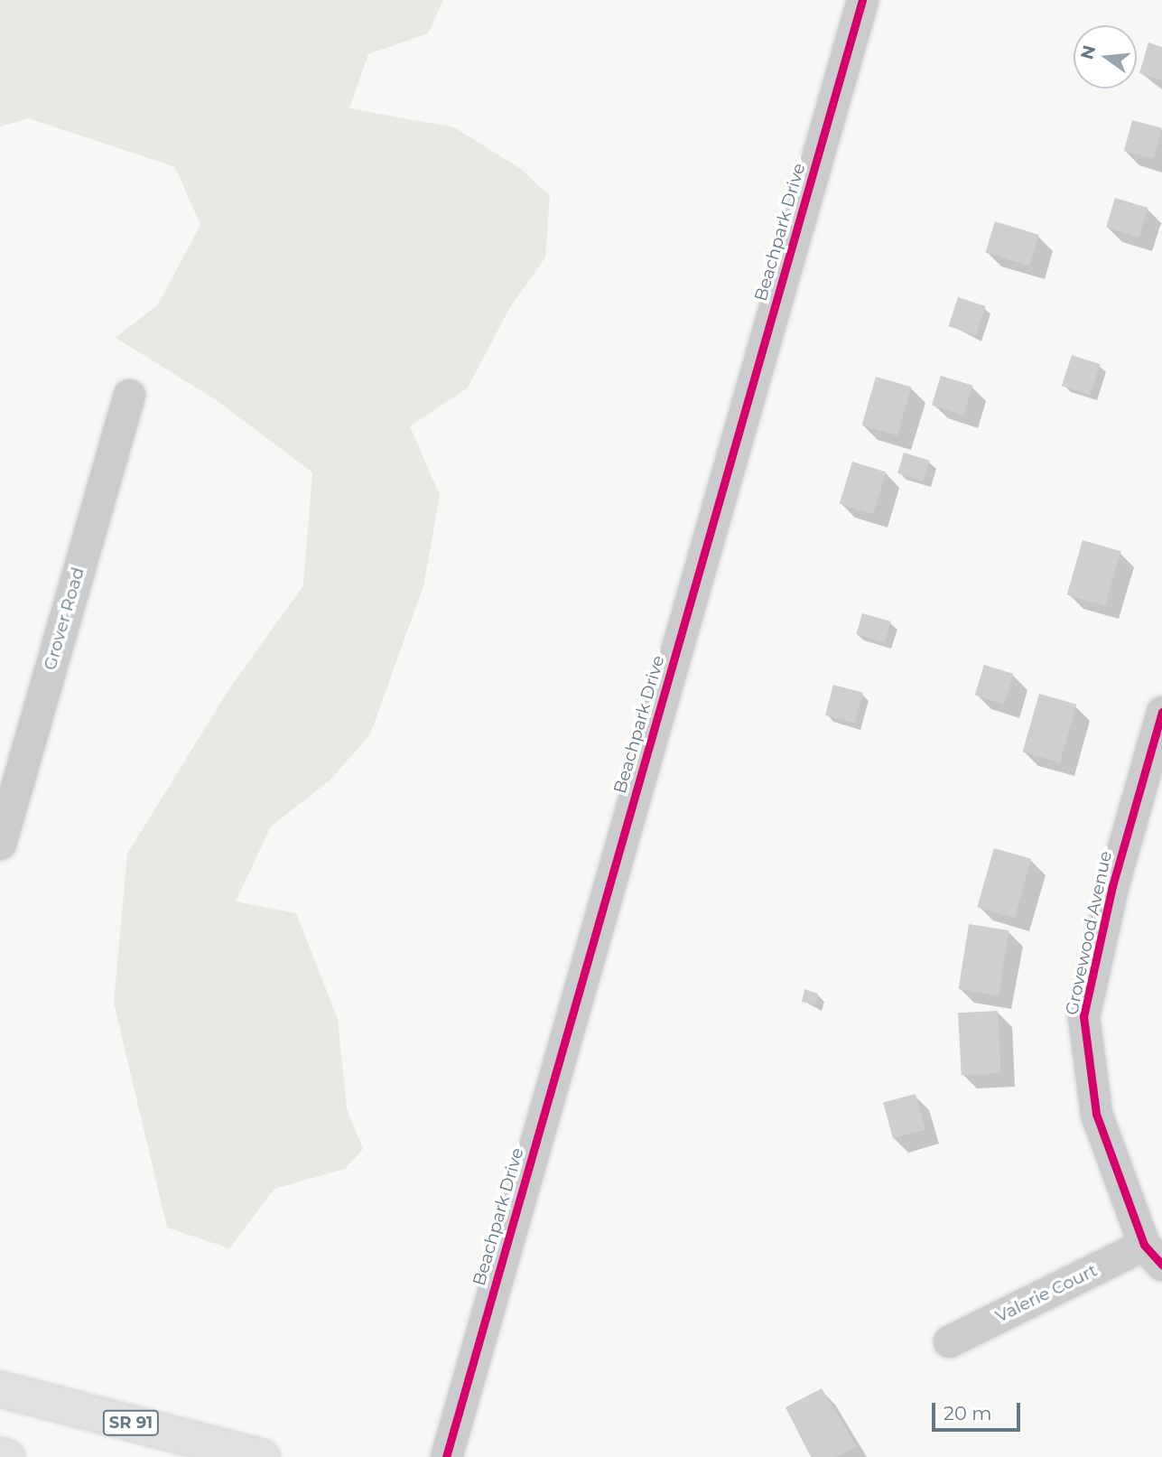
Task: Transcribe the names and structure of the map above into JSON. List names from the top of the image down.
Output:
{
  "streets": {
    "main road": ["SR 91"],
    "street": [
      "Beachpark Drive",
      "Grover Road",
      "Grovewood Avenue",
      "Valerie Court"
    ]
  },
  "crossings": [
    ["Grovewood Avenue", "Valerie Court"]
  ],
  "scale_bar": "20 m",
  "north": "left"
}
